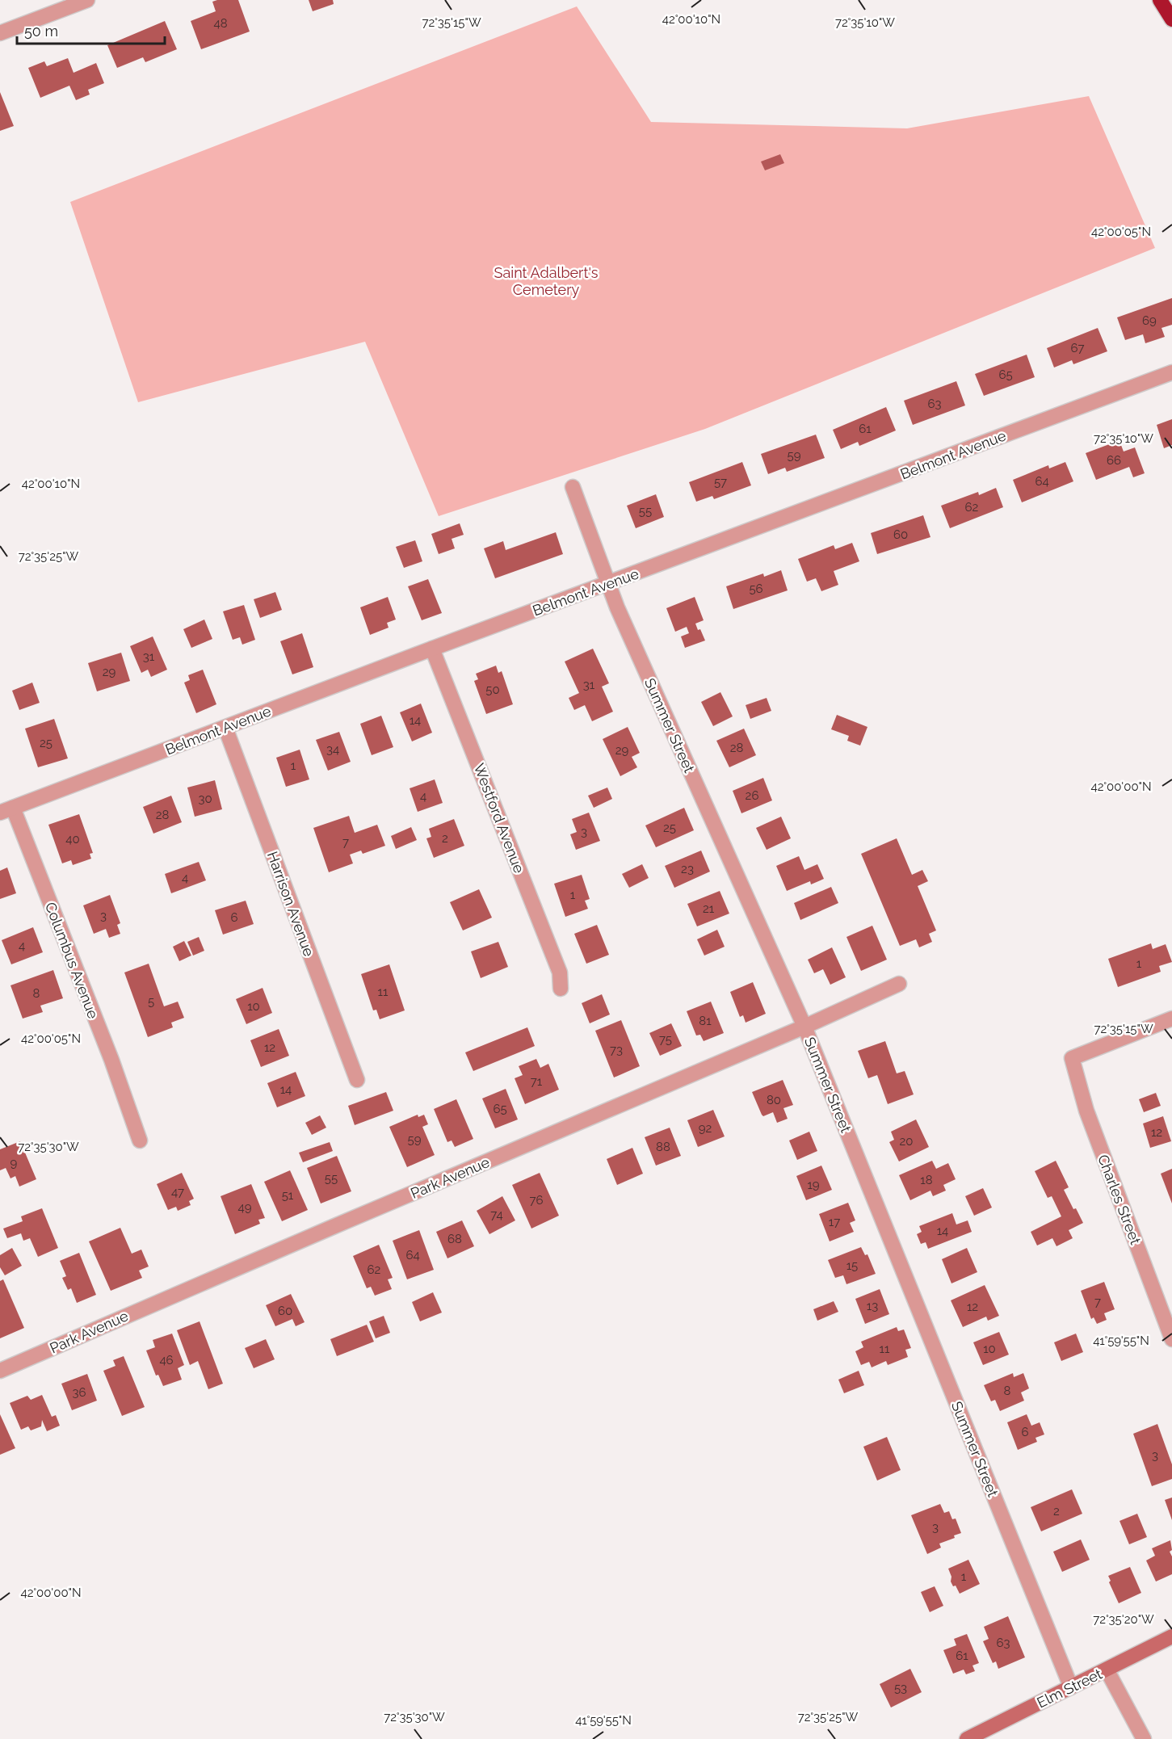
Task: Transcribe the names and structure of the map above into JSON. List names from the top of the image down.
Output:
{
  "streets": {
    "main road": ["Elm Street"],
    "street": [
      "Belmont Avenue",
      "Summer Street",
      "Westford Avenue",
      "Harrison Avenue",
      "Columbus Avenue",
      "Park Avenue",
      "Charles Street"
    ]
  },
  "crossings": [
    ["Belmont Avenue", "Summer Street"],
    ["Belmont Avenue", "Westford Avenue"],
    ["Belmont Avenue", "Harrison Avenue"],
    ["Belmont Avenue", "Columbus Avenue"],
    ["Summer Street", "Park Avenue"],
    ["Summer Street", "Elm Street"]
  ],
  "parks": ["Saint Adalbert's Cemetery"],
  "house_numbers": [
    "48",
    "69",
    "67",
    "65",
    "63",
    "61",
    "59",
    "66",
    "64",
    "57",
    "62",
    "55",
    "60",
    "56",
    "31",
    "29",
    "31",
    "50",
    "14",
    "25",
    "28",
    "34",
    "29",
    "1",
    "26",
    "4",
    "30",
    "28",
    "25",
    "3",
    "2",
    "40",
    "7",
    "23",
    "4",
    "1",
    "21",
    "3",
    "6",
    "4",
    "1",
    "11",
    "8",
    "5",
    "10",
    "81",
    "75",
    "12",
    "73",
    "71",
    "14",
    "80",
    "65",
    "92",
    "12",
    "59",
    "20",
    "88",
    "9",
    "55",
    "18",
    "19",
    "47",
    "51",
    "76",
    "49",
    "74",
    "17",
    "14",
    "68",
    "64",
    "15",
    "62",
    "7",
    "13",
    "12",
    "60",
    "11",
    "10",
    "46",
    "8",
    "36",
    "6",
    "3",
    "2",
    "3",
    "1",
    "63",
    "61",
    "53"
  ],
  "scale_bar": "50 m",
  "coordinates": [
    "42°00'10\"N",
    "72°35'15\"W",
    "72°35'10\"W",
    "42°00'05\"N",
    "72°35'25\"W",
    "42°00'00\"N",
    "72°35'30\"W",
    "41°59'55\"N",
    "72°35'20\"W"
  ]
}
